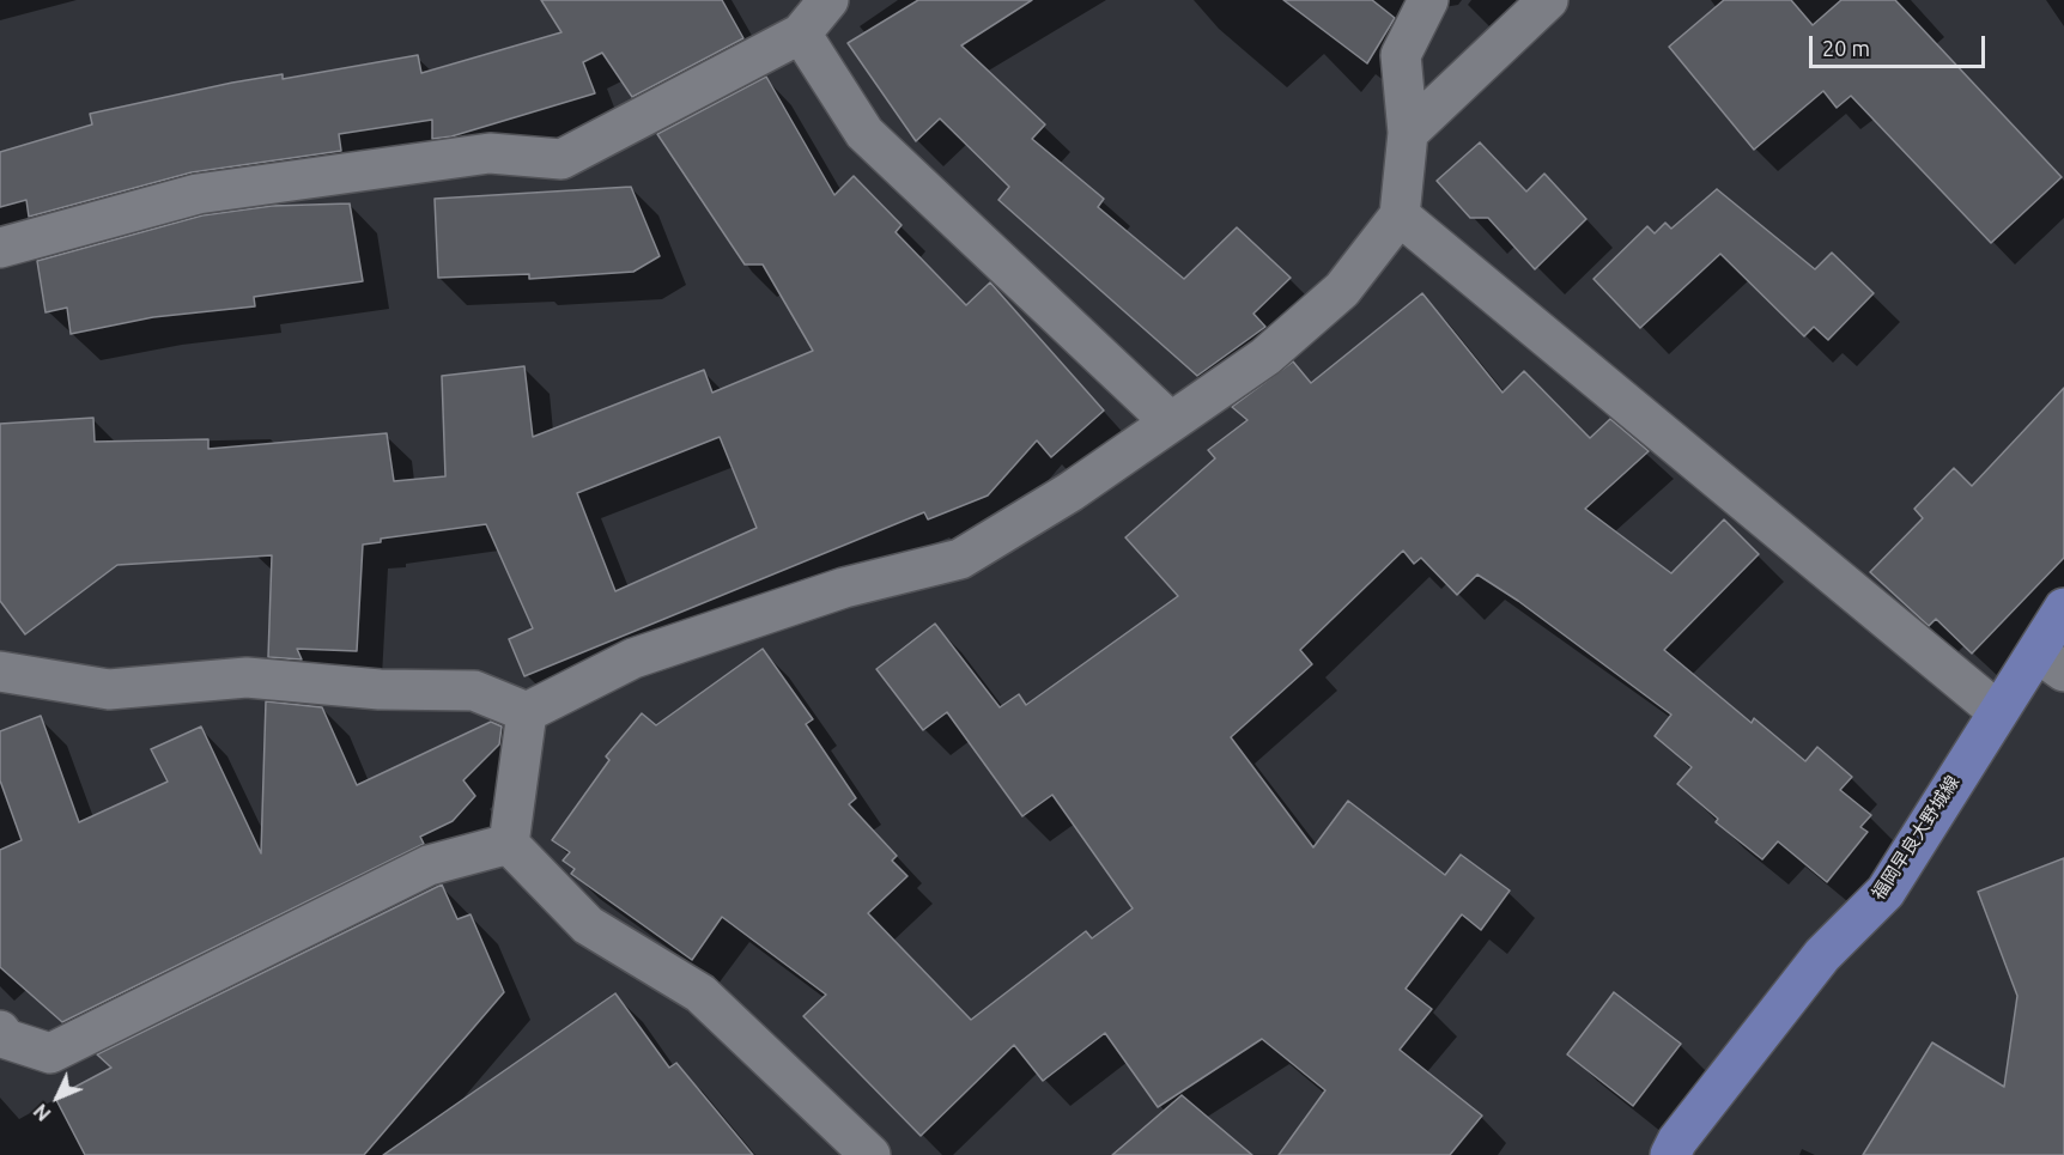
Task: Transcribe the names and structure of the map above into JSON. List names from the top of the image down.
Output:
{
  "streets": {
    "main road": ["福岡早良大野城線"]
  },
  "scale_bar": "20 m",
  "north": "bottom left"
}
